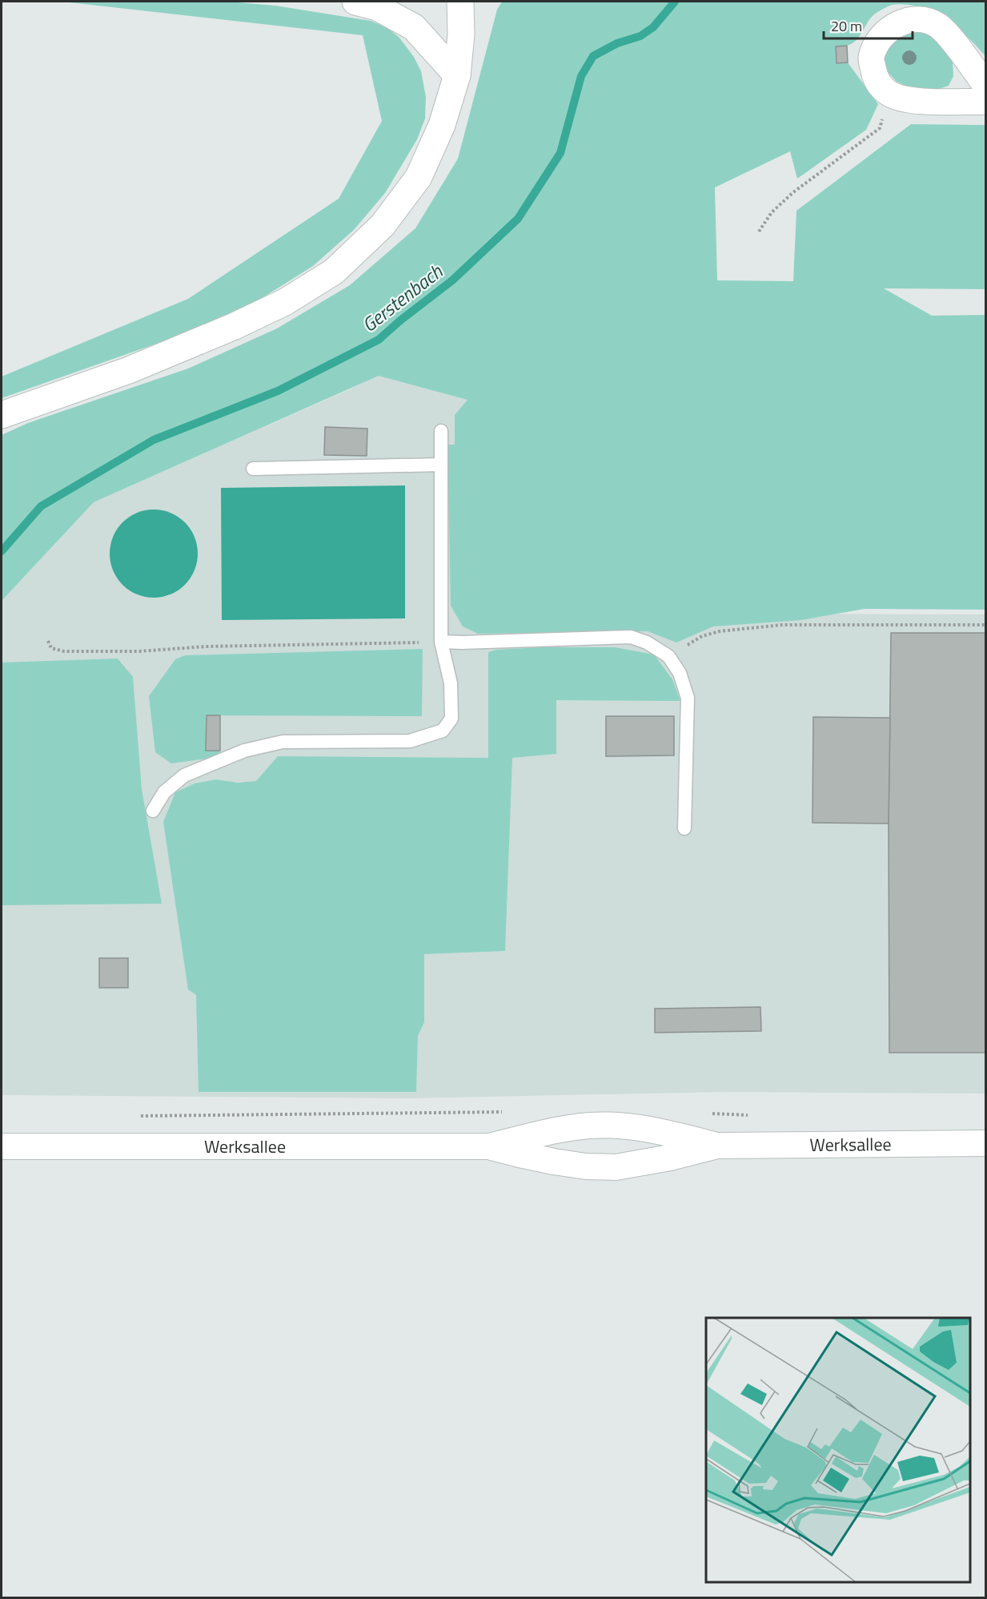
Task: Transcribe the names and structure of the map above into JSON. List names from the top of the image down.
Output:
{
  "streets": {
    "street": ["Werksallee"]
  },
  "water": ["Gerstenbach"],
  "scale_bar": "20 m"
}
